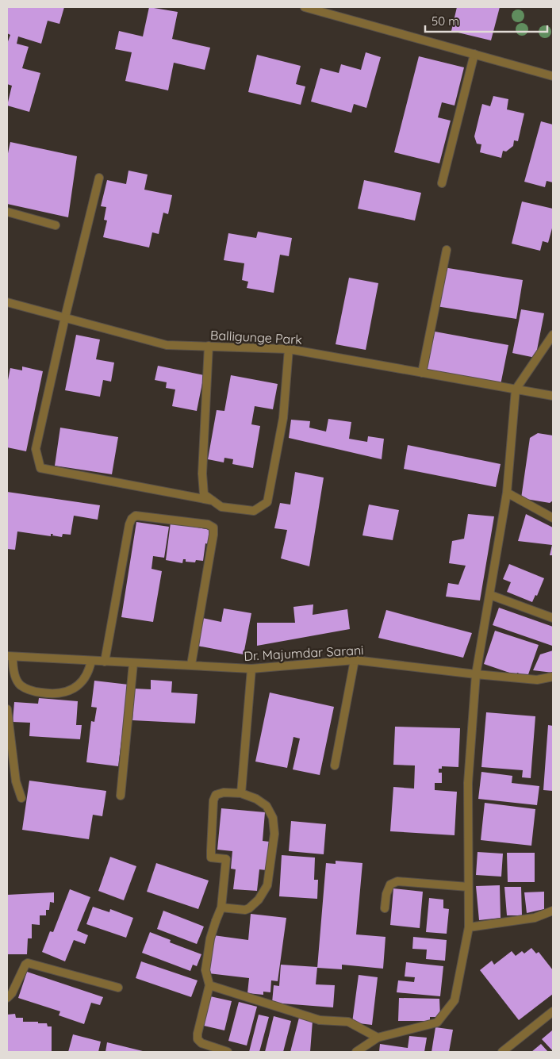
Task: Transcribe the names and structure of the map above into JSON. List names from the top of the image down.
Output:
{
  "streets": {
    "street": ["Balligunge Park", "Dr. Majumdar Sarani"]
  },
  "scale_bar": "50 m"
}
